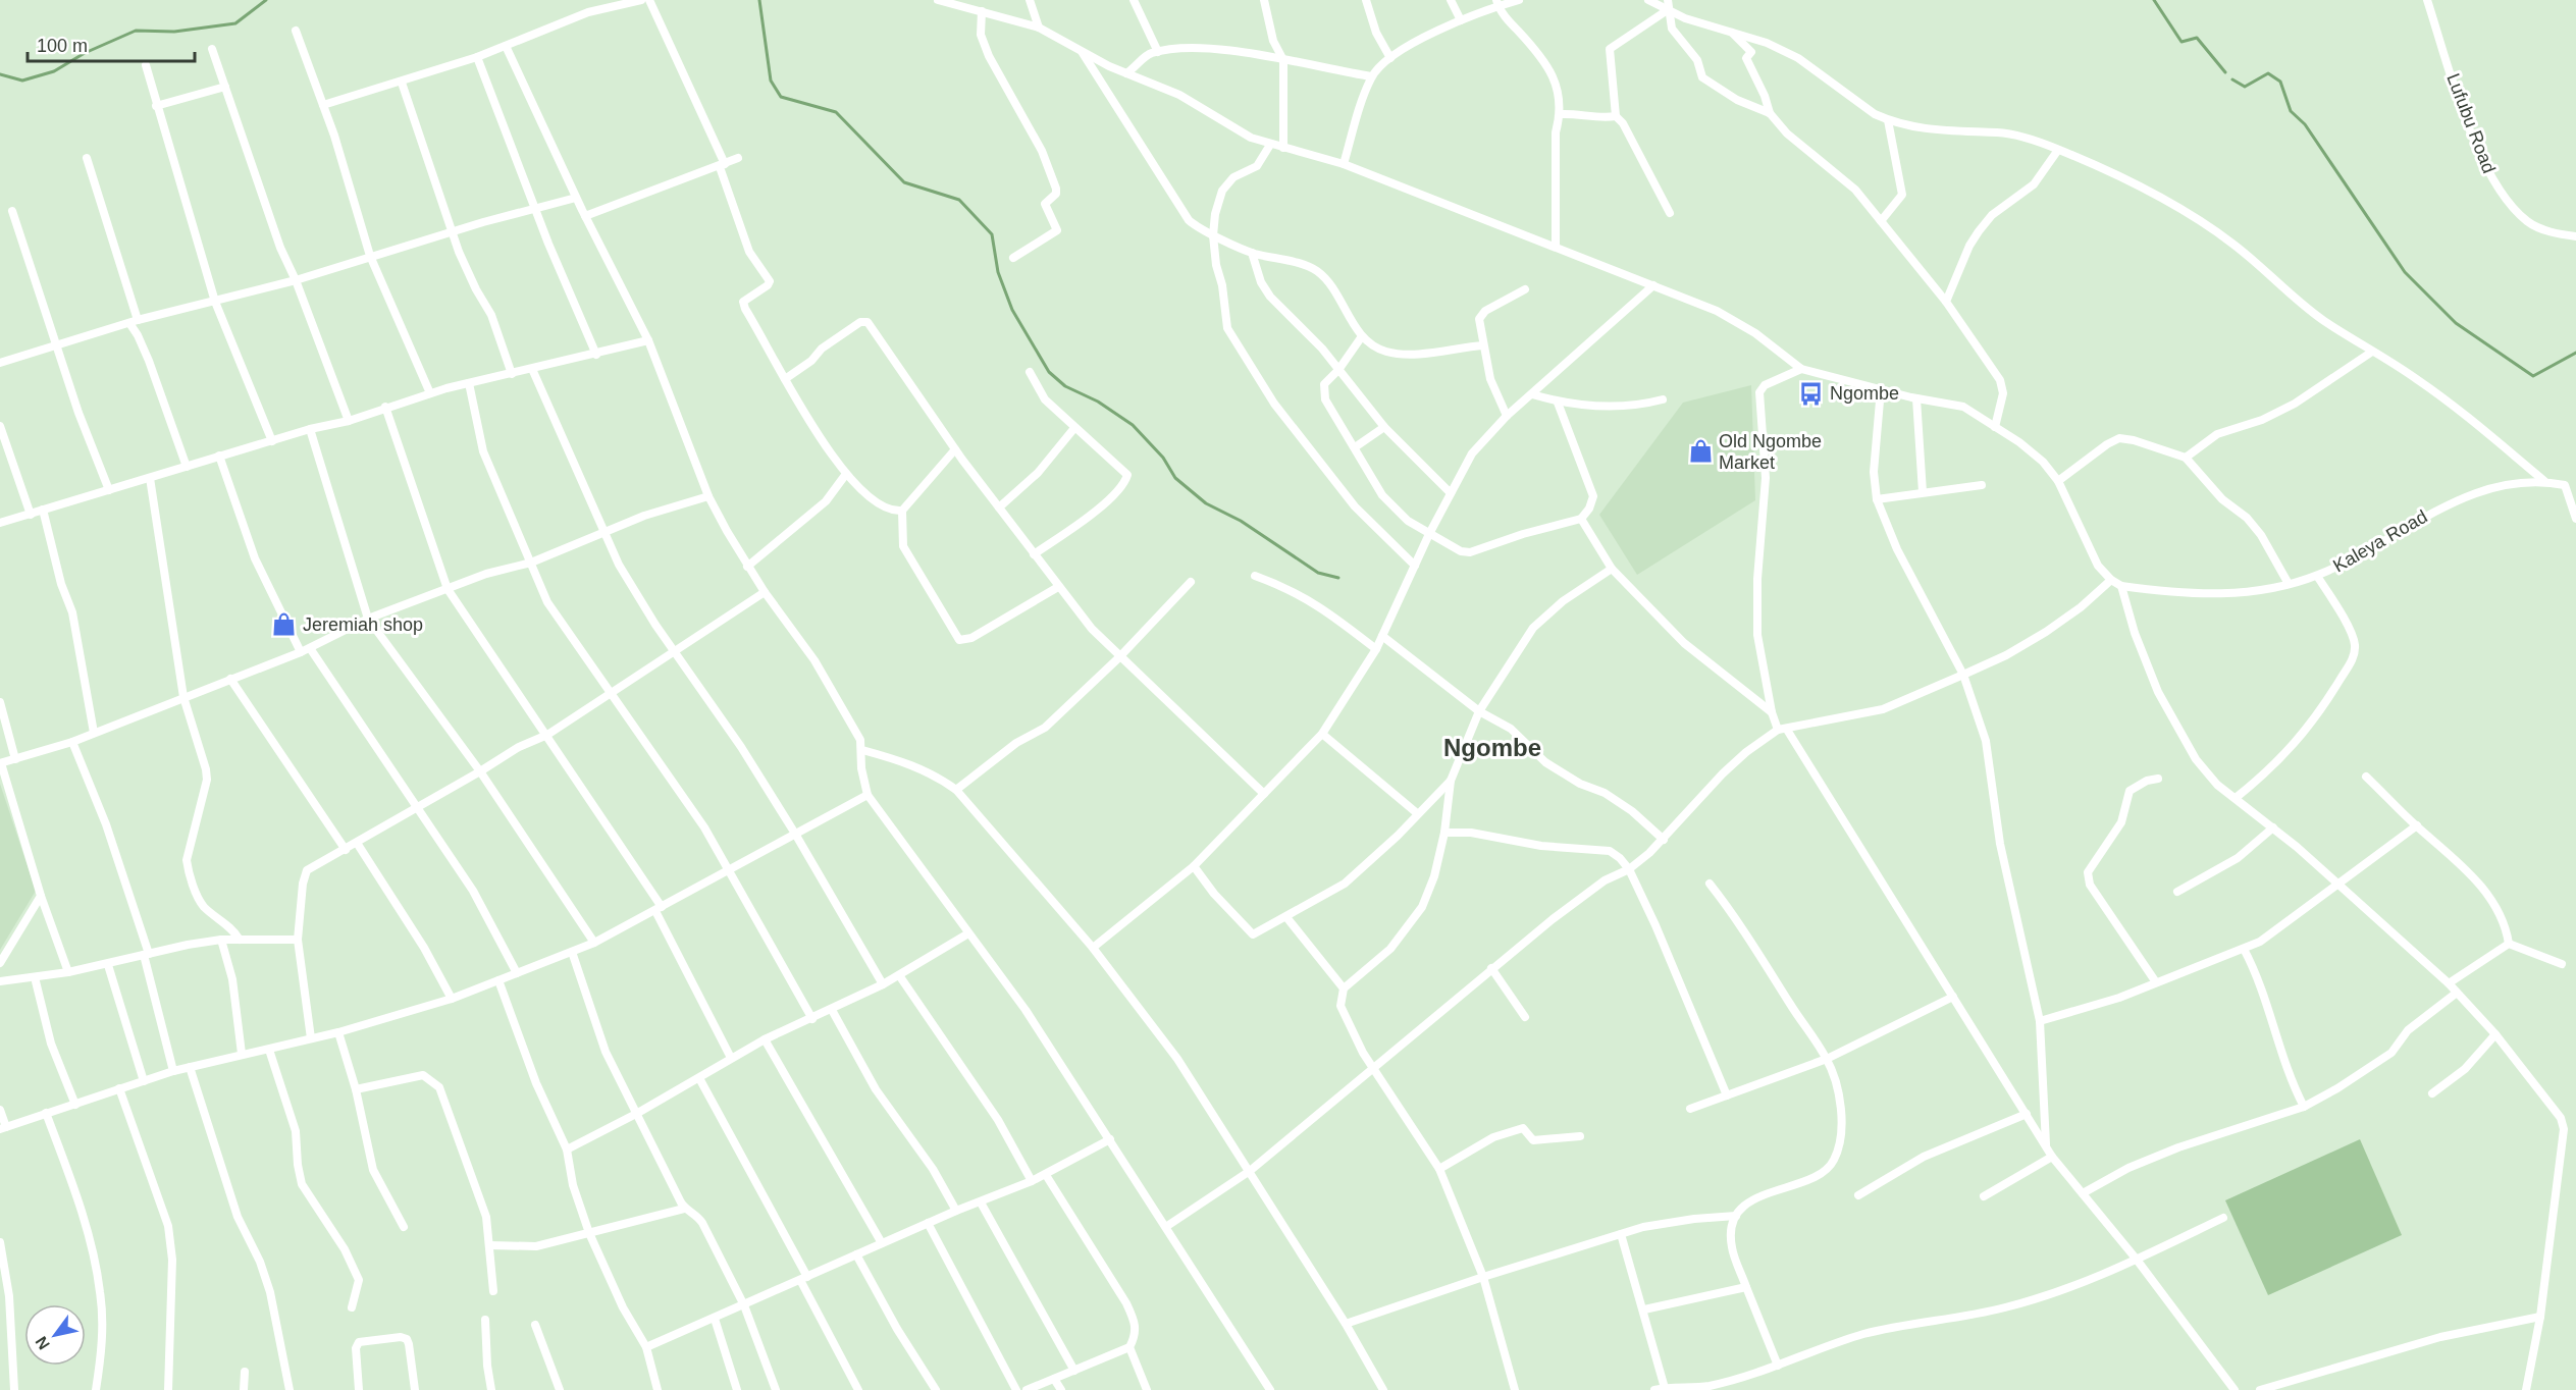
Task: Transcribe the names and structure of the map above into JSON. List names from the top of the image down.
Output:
{
  "streets": {
    "street": ["Lufubu Road", "Kaleya Road"]
  },
  "districts": ["Ngombe"],
  "places": {
    "bus stop": ["Ngombe"],
    "shop": ["Old Ngombe Market", "Jeremiah shop"]
  },
  "scale_bar": "100 m",
  "north": "bottom left"
}
